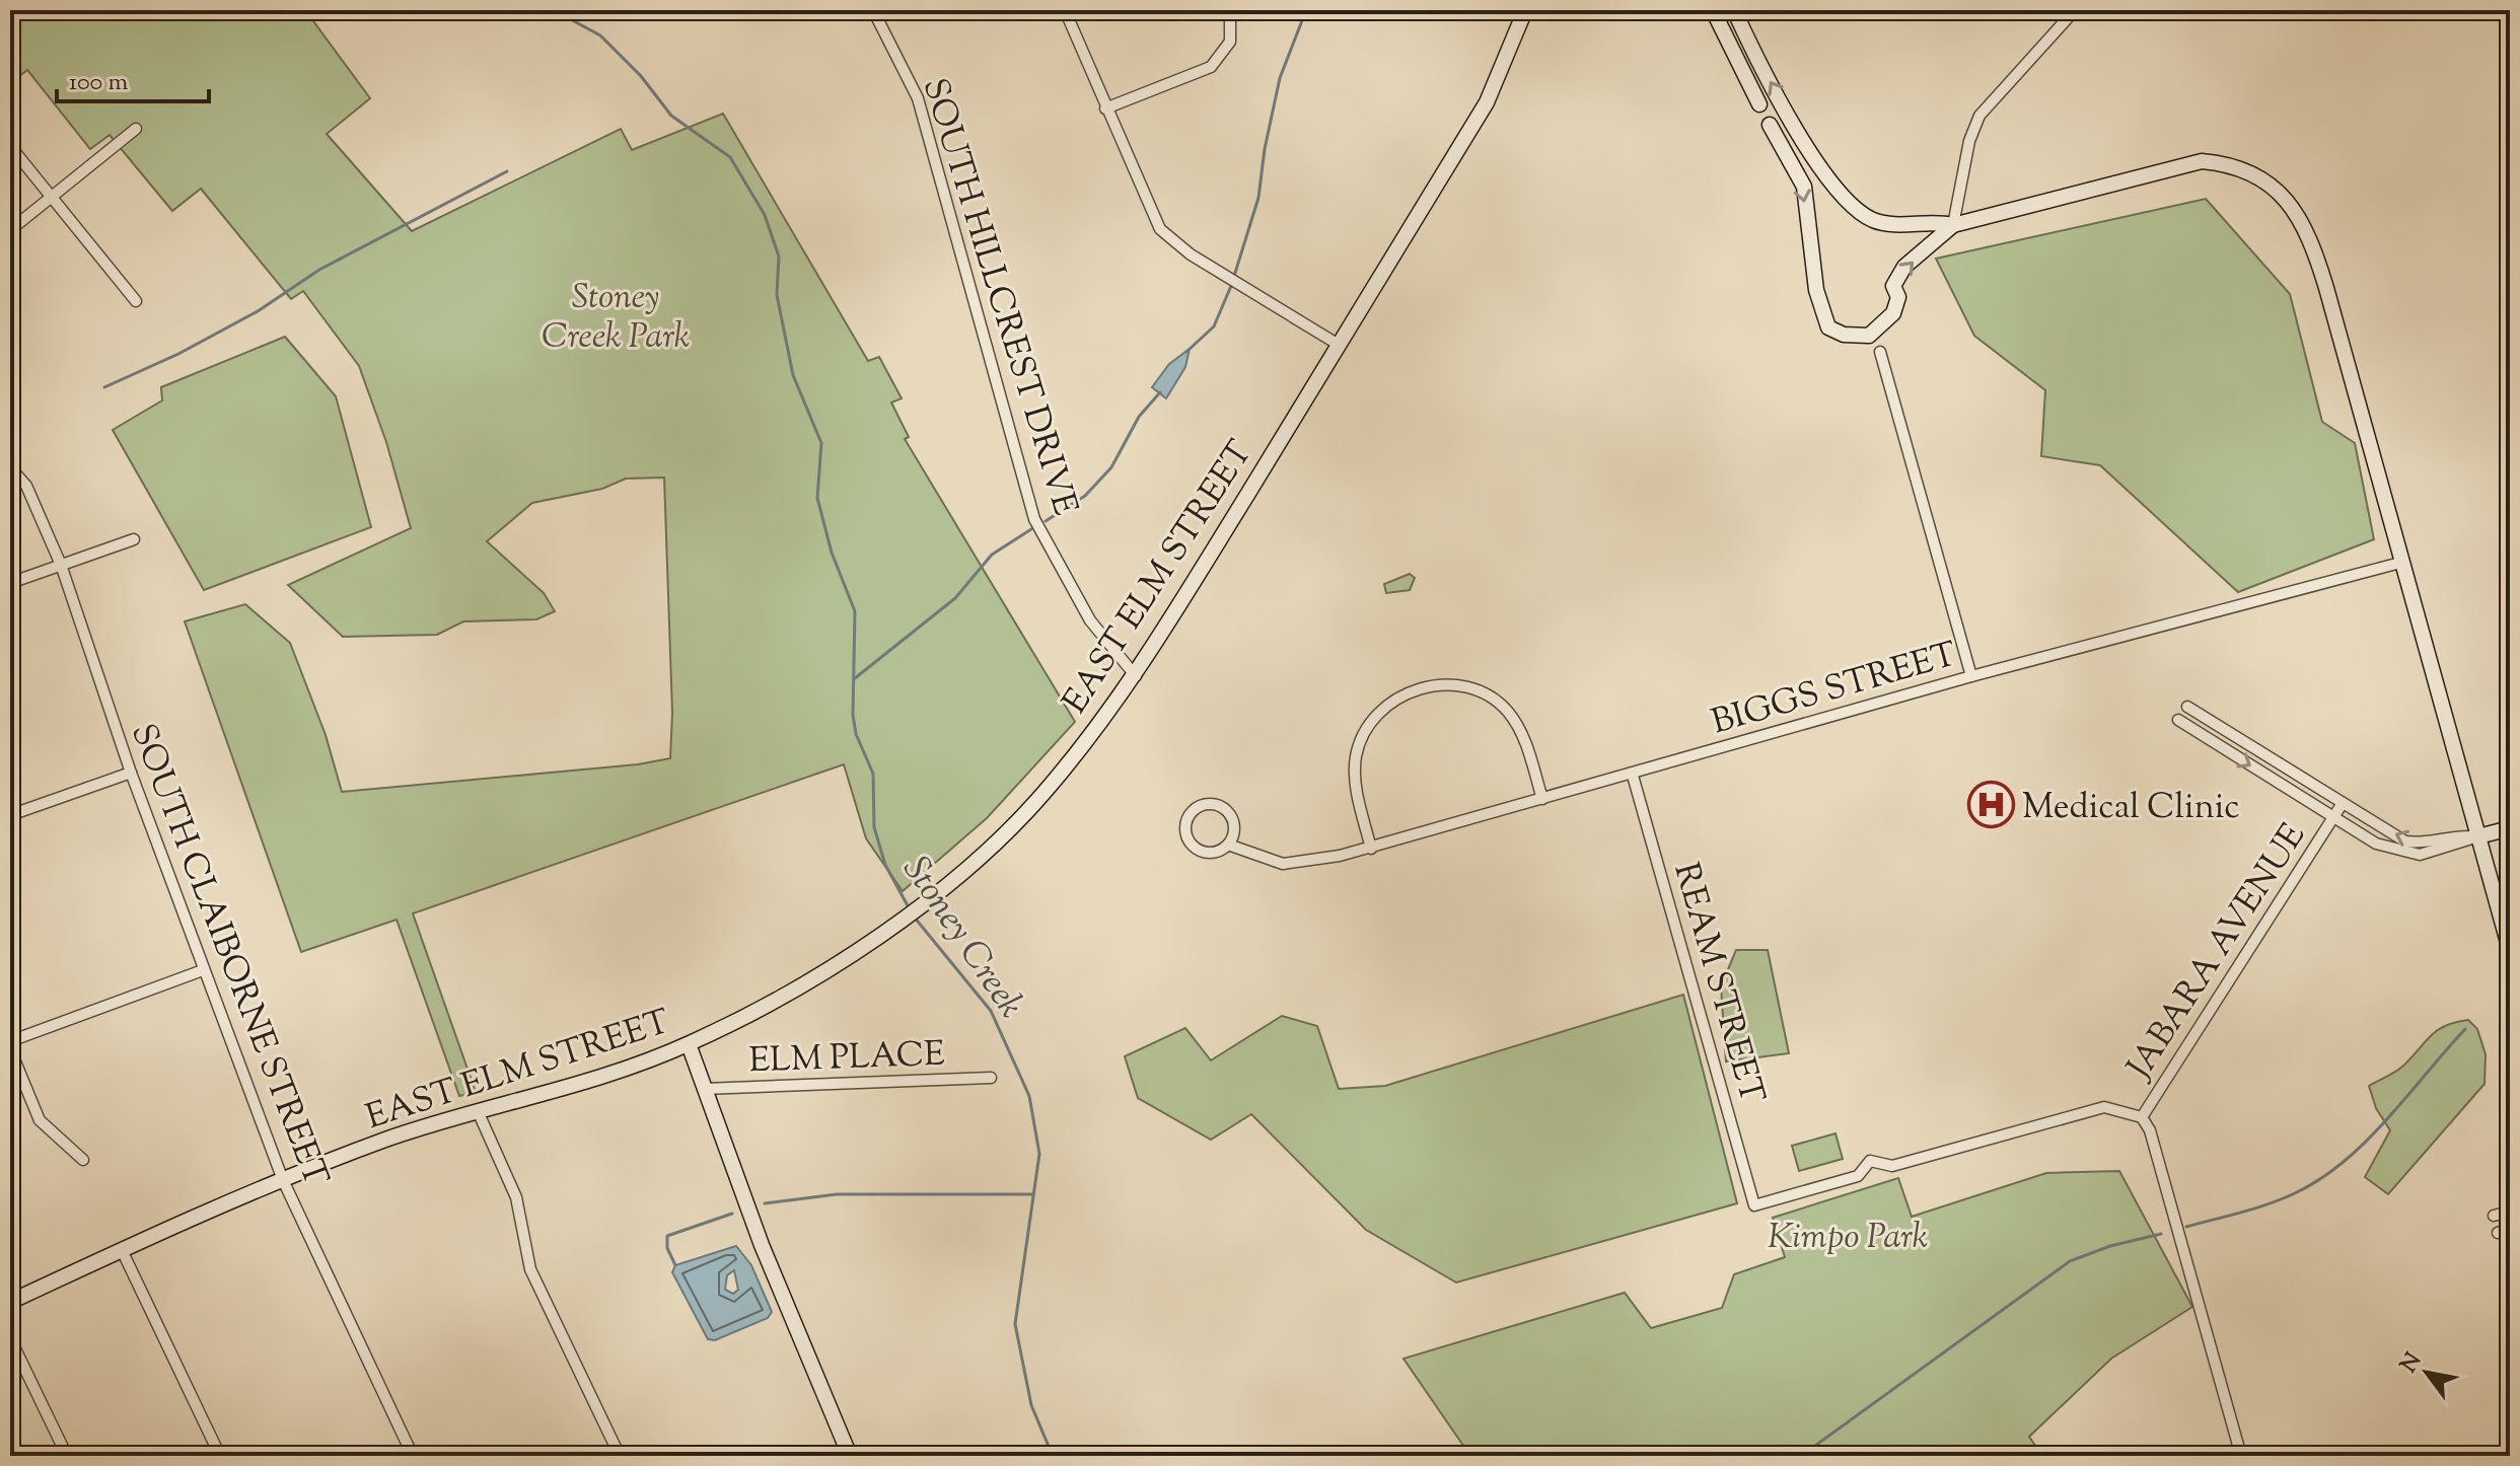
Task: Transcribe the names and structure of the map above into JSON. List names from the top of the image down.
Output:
{
  "streets": {
    "street": [
      "SOUTH HILLCREST DRIVE",
      "EAST ELM STREET",
      "BIGGS STREET",
      "JABARA AVENUE",
      "SOUTH CLAIBORNE STREET",
      "REAM STREET",
      "ELM PLACE"
    ]
  },
  "crossings": [
    ["SOUTH HILLCREST DRIVE", "EAST ELM STREET"],
    ["EAST ELM STREET", "SOUTH CLAIBORNE STREET"],
    ["BIGGS STREET", "REAM STREET"],
    ["JABARA AVENUE", "REAM STREET"]
  ],
  "water": ["Stoney Creek"],
  "parks": ["Stoney Creek Park", "Kimpo Park"],
  "places": {
    "hospital": ["Medical Clinic"]
  },
  "scale_bar": "100 m",
  "north": "top left"
}
